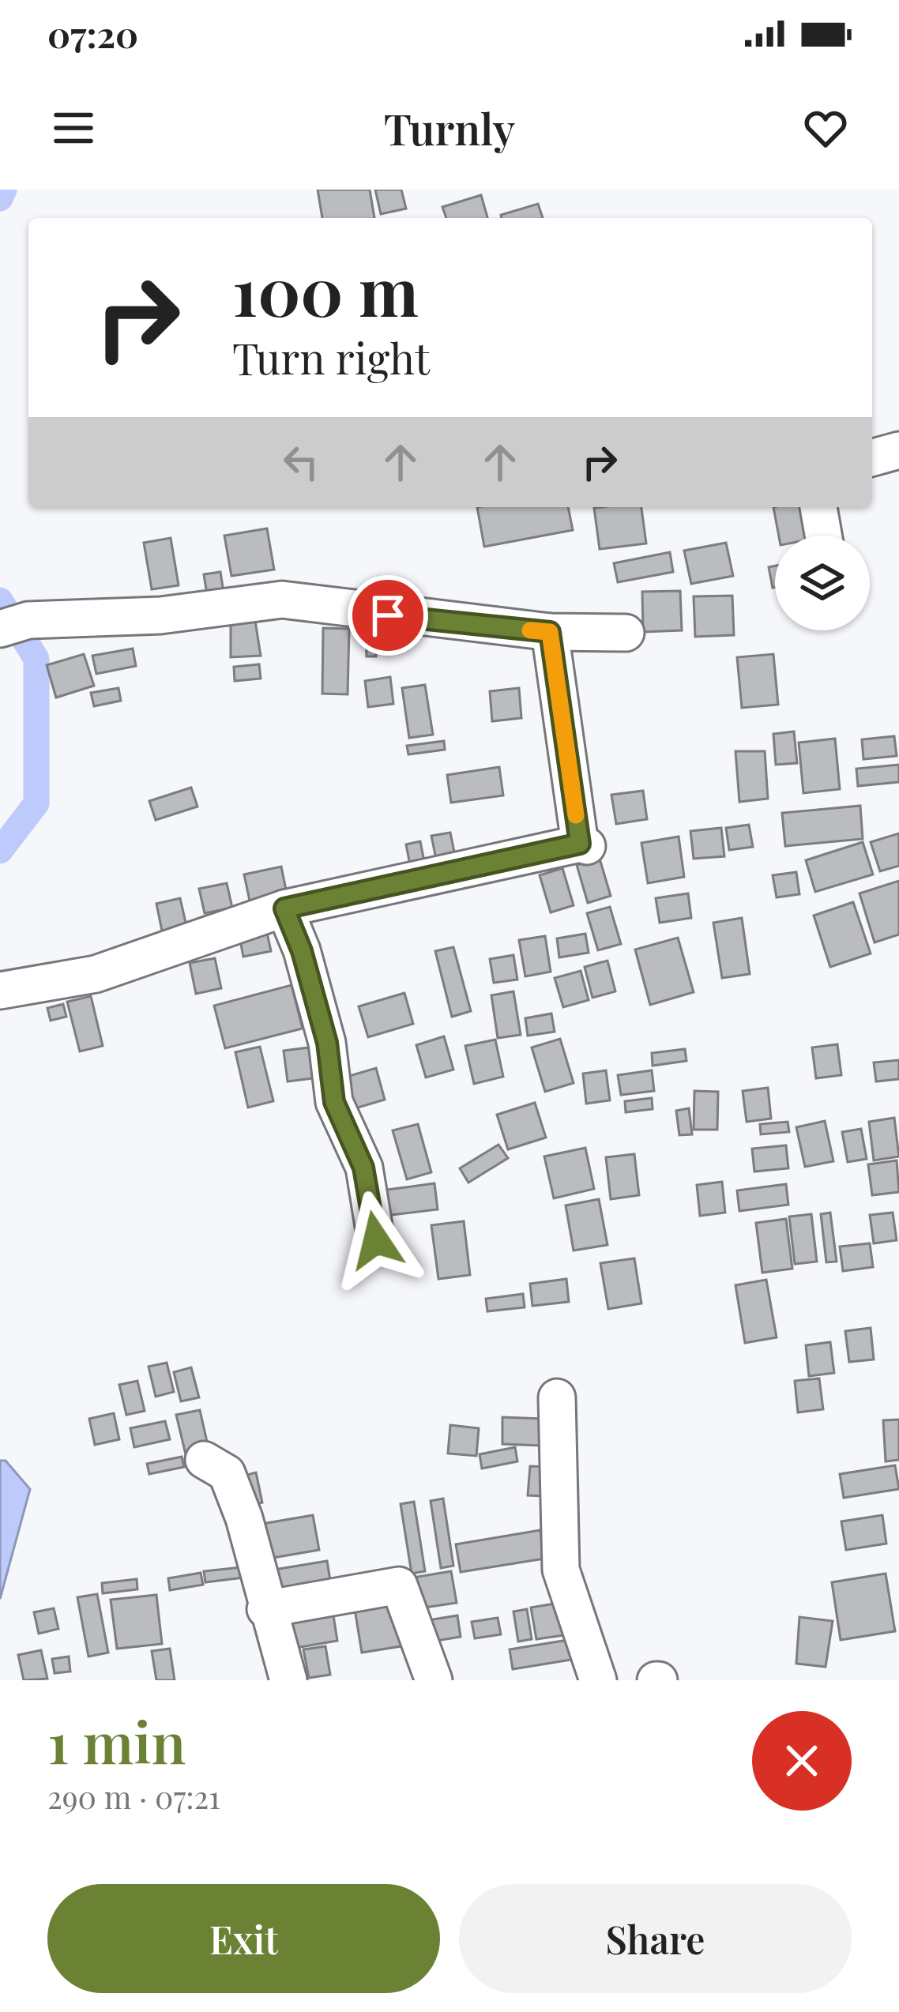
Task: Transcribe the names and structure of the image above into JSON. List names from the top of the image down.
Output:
{
  "page": {
    "status": "07:20",
    "header": "Turnly",
    "turn": ["100 m", "Turn right"],
    "heading": ["1 min", "290 m · 07:21"],
    "buttons": ["Exit", "Share"]
  }
}
